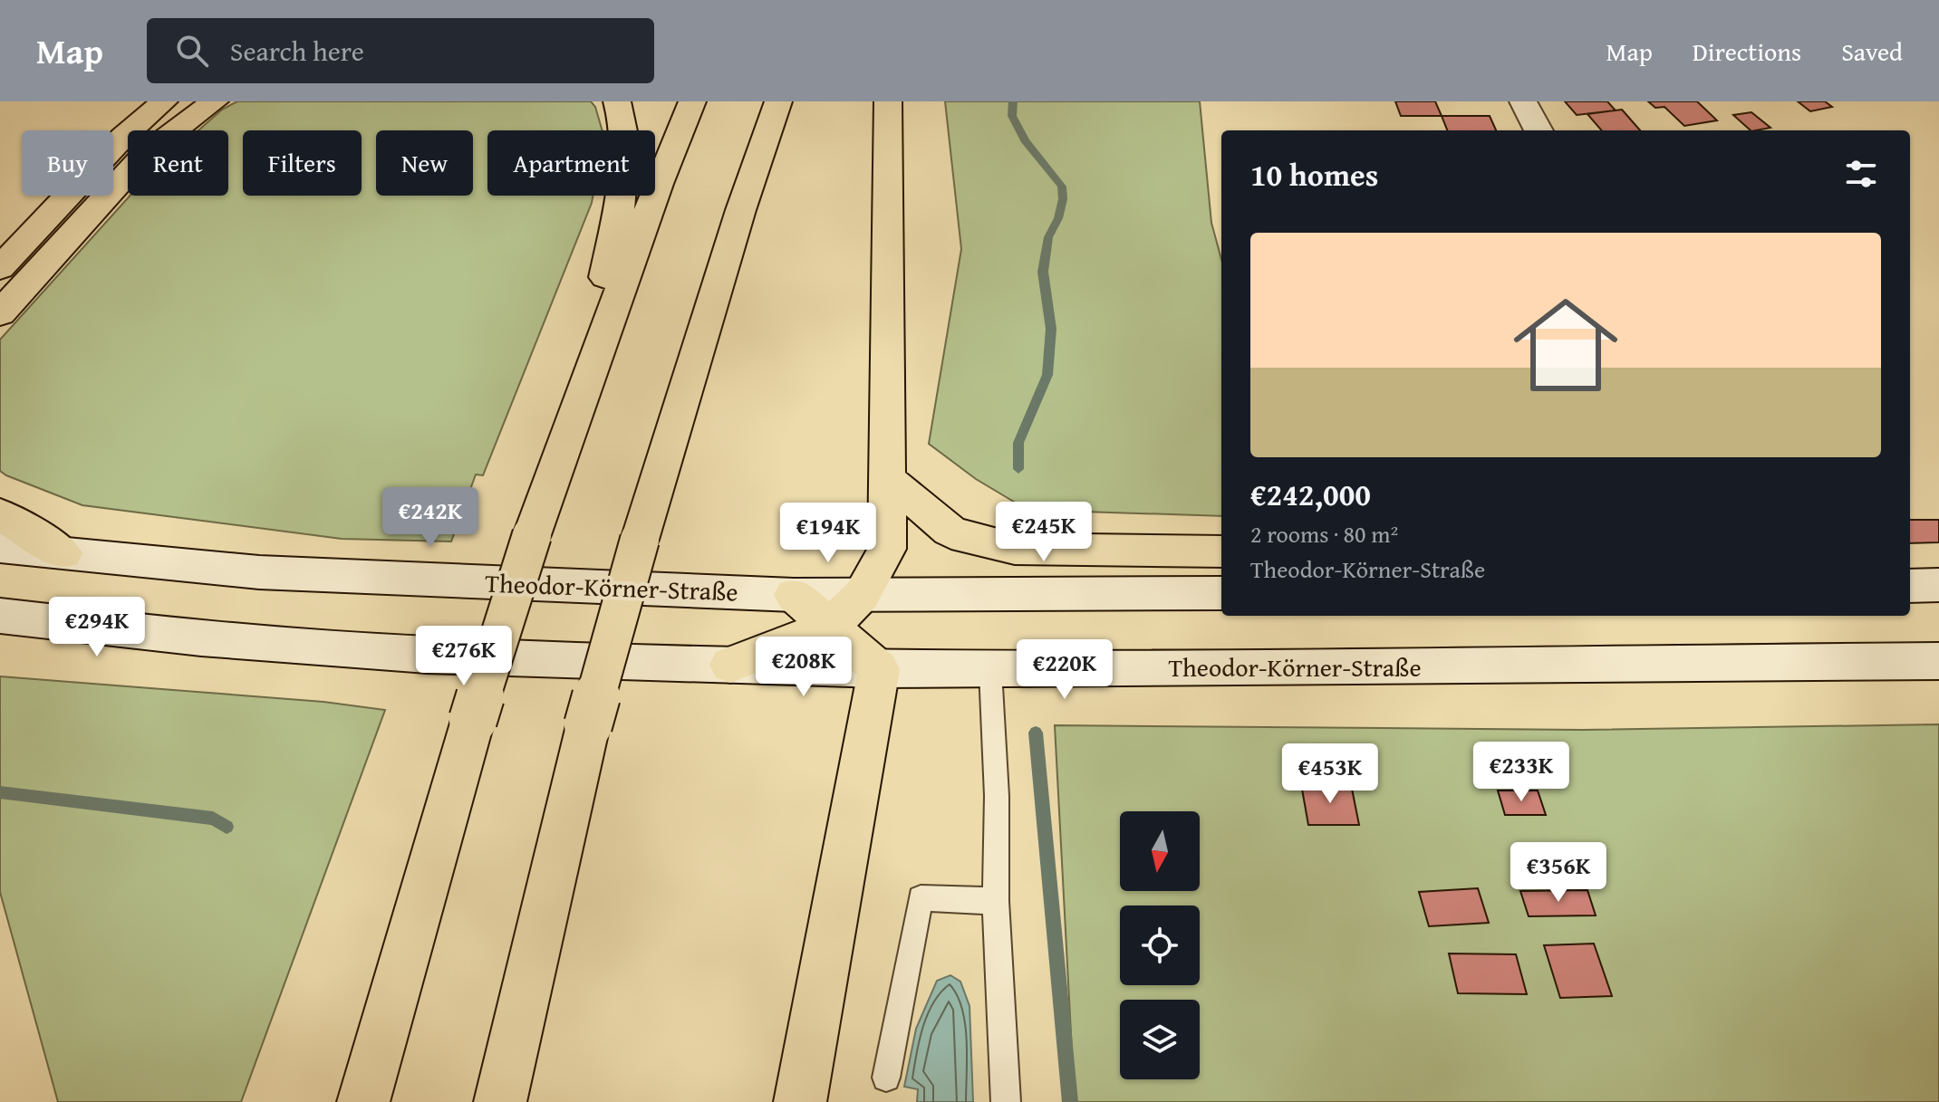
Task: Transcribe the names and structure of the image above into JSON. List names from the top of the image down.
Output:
{
  "streets": {
    "main road": ["Theodor-Körner-Straße"]
  },
  "north": "bottom",
  "page": {
    "header": "Map",
    "search": "Search here",
    "nav": ["Map", "Directions", "Saved"],
    "chip": [
      "Buy",
      "Rent",
      "Filters",
      "New",
      "Apartment"
    ],
    "heading": "10 homes",
    "list": [
      {
        "name": "€242,000",
        "note": "2 rooms · 80 m² · Theodor-Körner-Straße"
      }
    ],
    "price": [
      "€242K",
      "€245K",
      "€194K",
      "€294K",
      "€276K",
      "€208K",
      "€220K",
      "€233K",
      "€453K",
      "€356K"
    ]
  }
}
